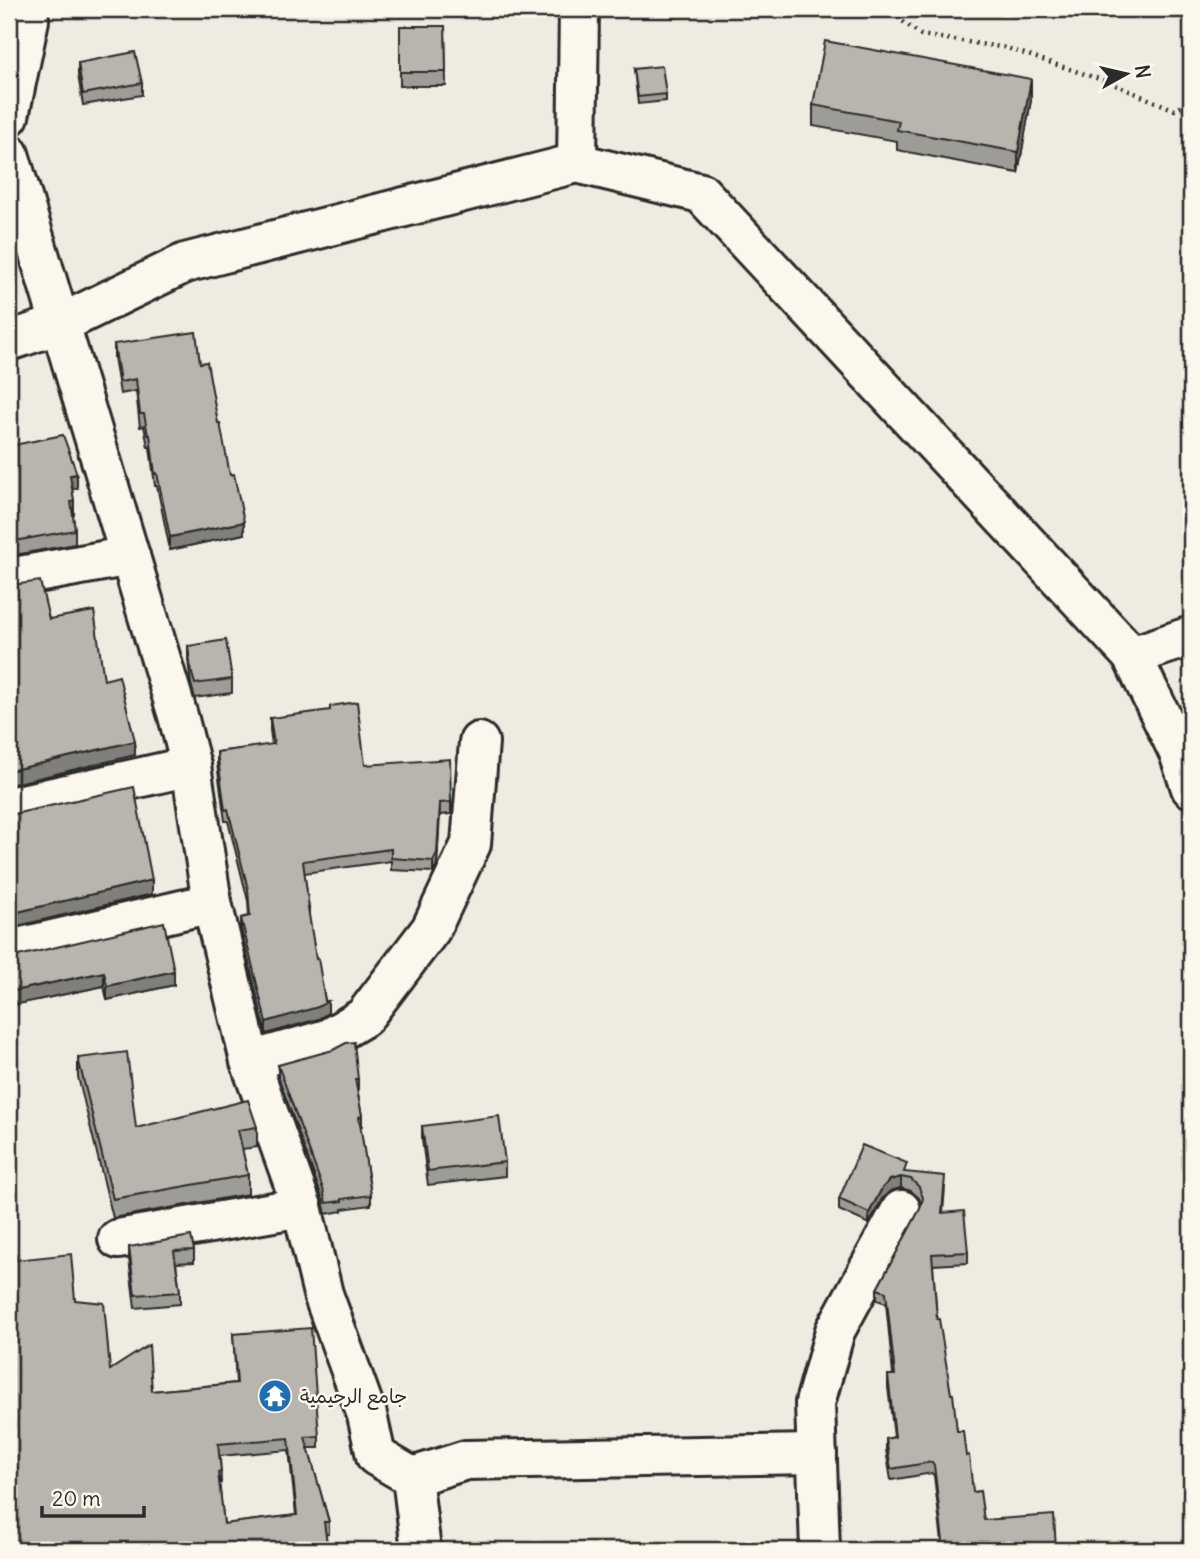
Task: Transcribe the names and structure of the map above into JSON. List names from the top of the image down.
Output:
{
  "places": {
    "temple": ["جامع الرحيمية"]
  },
  "scale_bar": "20 m",
  "north": "right"
}
